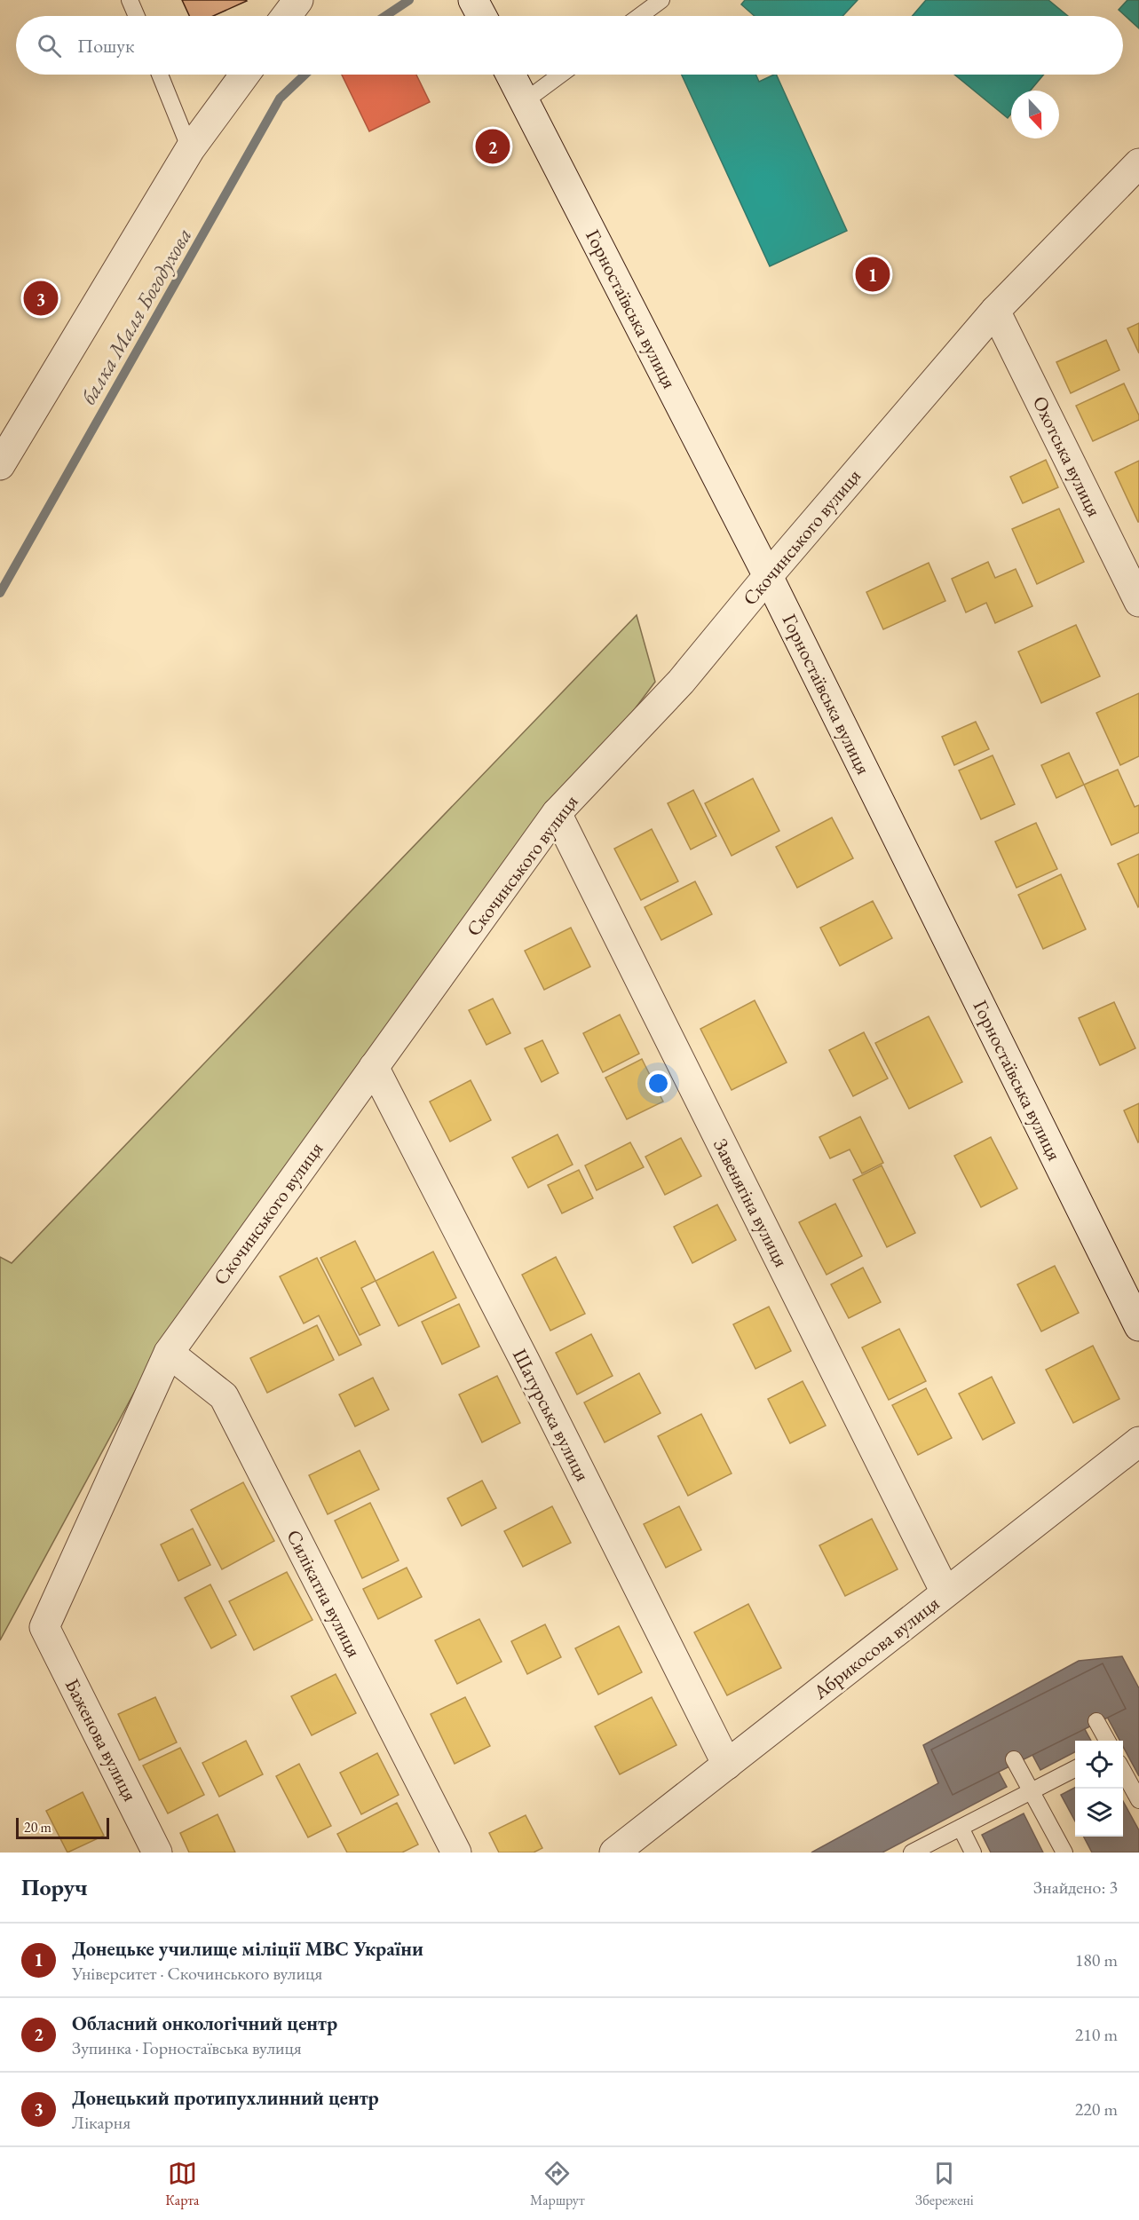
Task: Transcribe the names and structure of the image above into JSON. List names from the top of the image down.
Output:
{
  "streets": {
    "street": [
      "Горностаївська вулиця",
      "Охотська вулиця",
      "Скочинського вулиця",
      "Завенягіна вулиця",
      "Шатурська вулиця",
      "Силікатна вулиця",
      "Абрикосова вулиця",
      "Баженова вулиця"
    ]
  },
  "crossings": [
    ["Горностаївська вулиця", "Скочинського вулиця"],
    ["Охотська вулиця", "Скочинського вулиця"],
    ["Скочинського вулиця", "Завенягіна вулиця"],
    ["Скочинського вулиця", "Шатурська вулиця"],
    ["Скочинського вулиця", "Силікатна вулиця"],
    ["Скочинського вулиця", "Баженова вулиця"],
    ["Завенягіна вулиця", "Абрикосова вулиця"],
    ["Шатурська вулиця", "Абрикосова вулиця"]
  ],
  "water": ["балка Маля Богодухова"],
  "scale_bar": "20 m",
  "north": "bottom",
  "page": {
    "search": "Пошук",
    "pins": ["2", "1", "3"],
    "scale": "20 m",
    "heading": ["Поруч", "Знайдено: 3"],
    "list": [
      {
        "mark": "1",
        "name": "Донецьке училище міліції МВС України",
        "note": "Університет · Скочинського вулиця",
        "value": "180 m"
      },
      {
        "mark": "2",
        "name": "Обласний онкологічний центр",
        "note": "Зупинка · Горностаївська вулиця",
        "value": "210 m"
      },
      {
        "mark": "3",
        "name": "Донецький протипухлинний центр",
        "note": "Лікарня",
        "value": "220 m"
      }
    ],
    "nav": ["Карта", "Маршрут", "Збережені"]
  }
}
